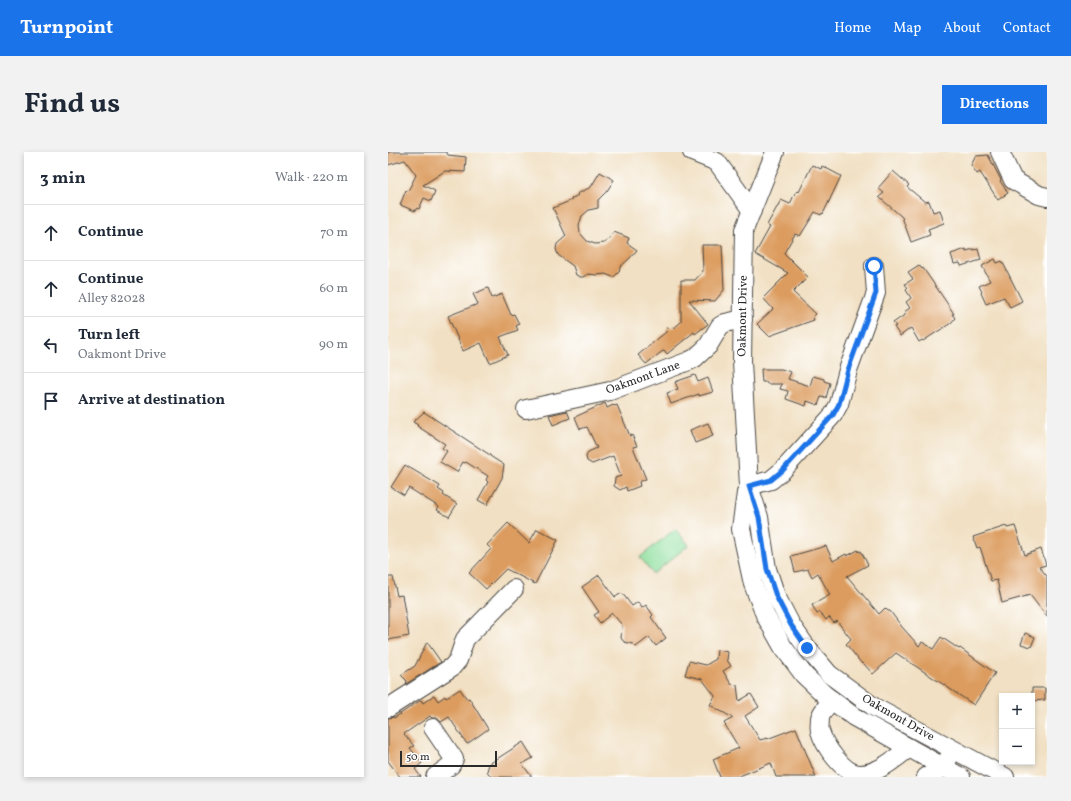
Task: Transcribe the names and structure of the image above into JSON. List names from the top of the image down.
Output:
{
  "streets": {
    "street": ["Oakmont Drive", "Oakmont Lane"]
  },
  "crossings": [
    ["Oakmont Drive", "Oakmont Lane"]
  ],
  "scale_bar": "50 m",
  "page": {
    "header": "Turnpoint",
    "nav": [
      "Home",
      "Map",
      "About",
      "Contact"
    ],
    "title": "Find us",
    "buttons": "Directions",
    "heading": ["3 min", "Walk · 220 m"],
    "list": [
      ["Continue", "70 m"],
      ["Continue", "Alley 82028", "60 m"],
      ["Turn left", "Oakmont Drive", "90 m"],
      "Arrive at destination"
    ],
    "map_buttons": ["+", "−"],
    "scale": "50 m"
  }
}
